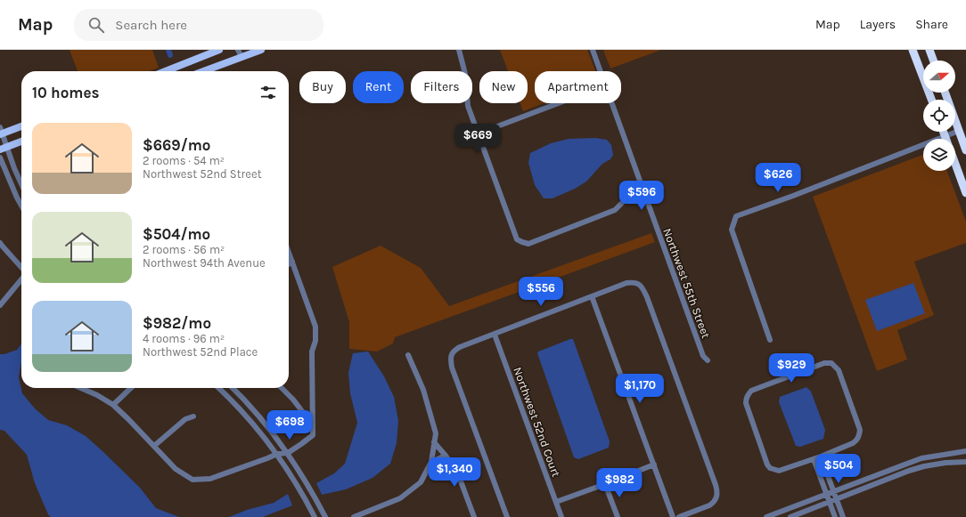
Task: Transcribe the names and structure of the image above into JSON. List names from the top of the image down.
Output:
{
  "streets": {
    "street": ["Northwest 55th Street", "Northwest 52nd Court"]
  },
  "north": "right",
  "page": {
    "header": "Map",
    "search": "Search here",
    "nav": ["Map", "Layers", "Share"],
    "chip": [
      "Buy",
      "Rent",
      "Filters",
      "New",
      "Apartment"
    ],
    "heading": "10 homes",
    "list": [
      {
        "name": "$669/mo",
        "note": "2 rooms · 54 m² · Northwest 52nd Street"
      },
      {
        "name": "$504/mo",
        "note": "2 rooms · 56 m² · Northwest 94th Avenue"
      },
      {
        "name": "$982/mo",
        "note": "4 rooms · 96 m² · Northwest 52nd Place"
      }
    ],
    "price": [
      "$669",
      "$626",
      "$596",
      "$556",
      "$929",
      "$1,170",
      "$698",
      "$504",
      "$1,340",
      "$982"
    ]
  }
}
